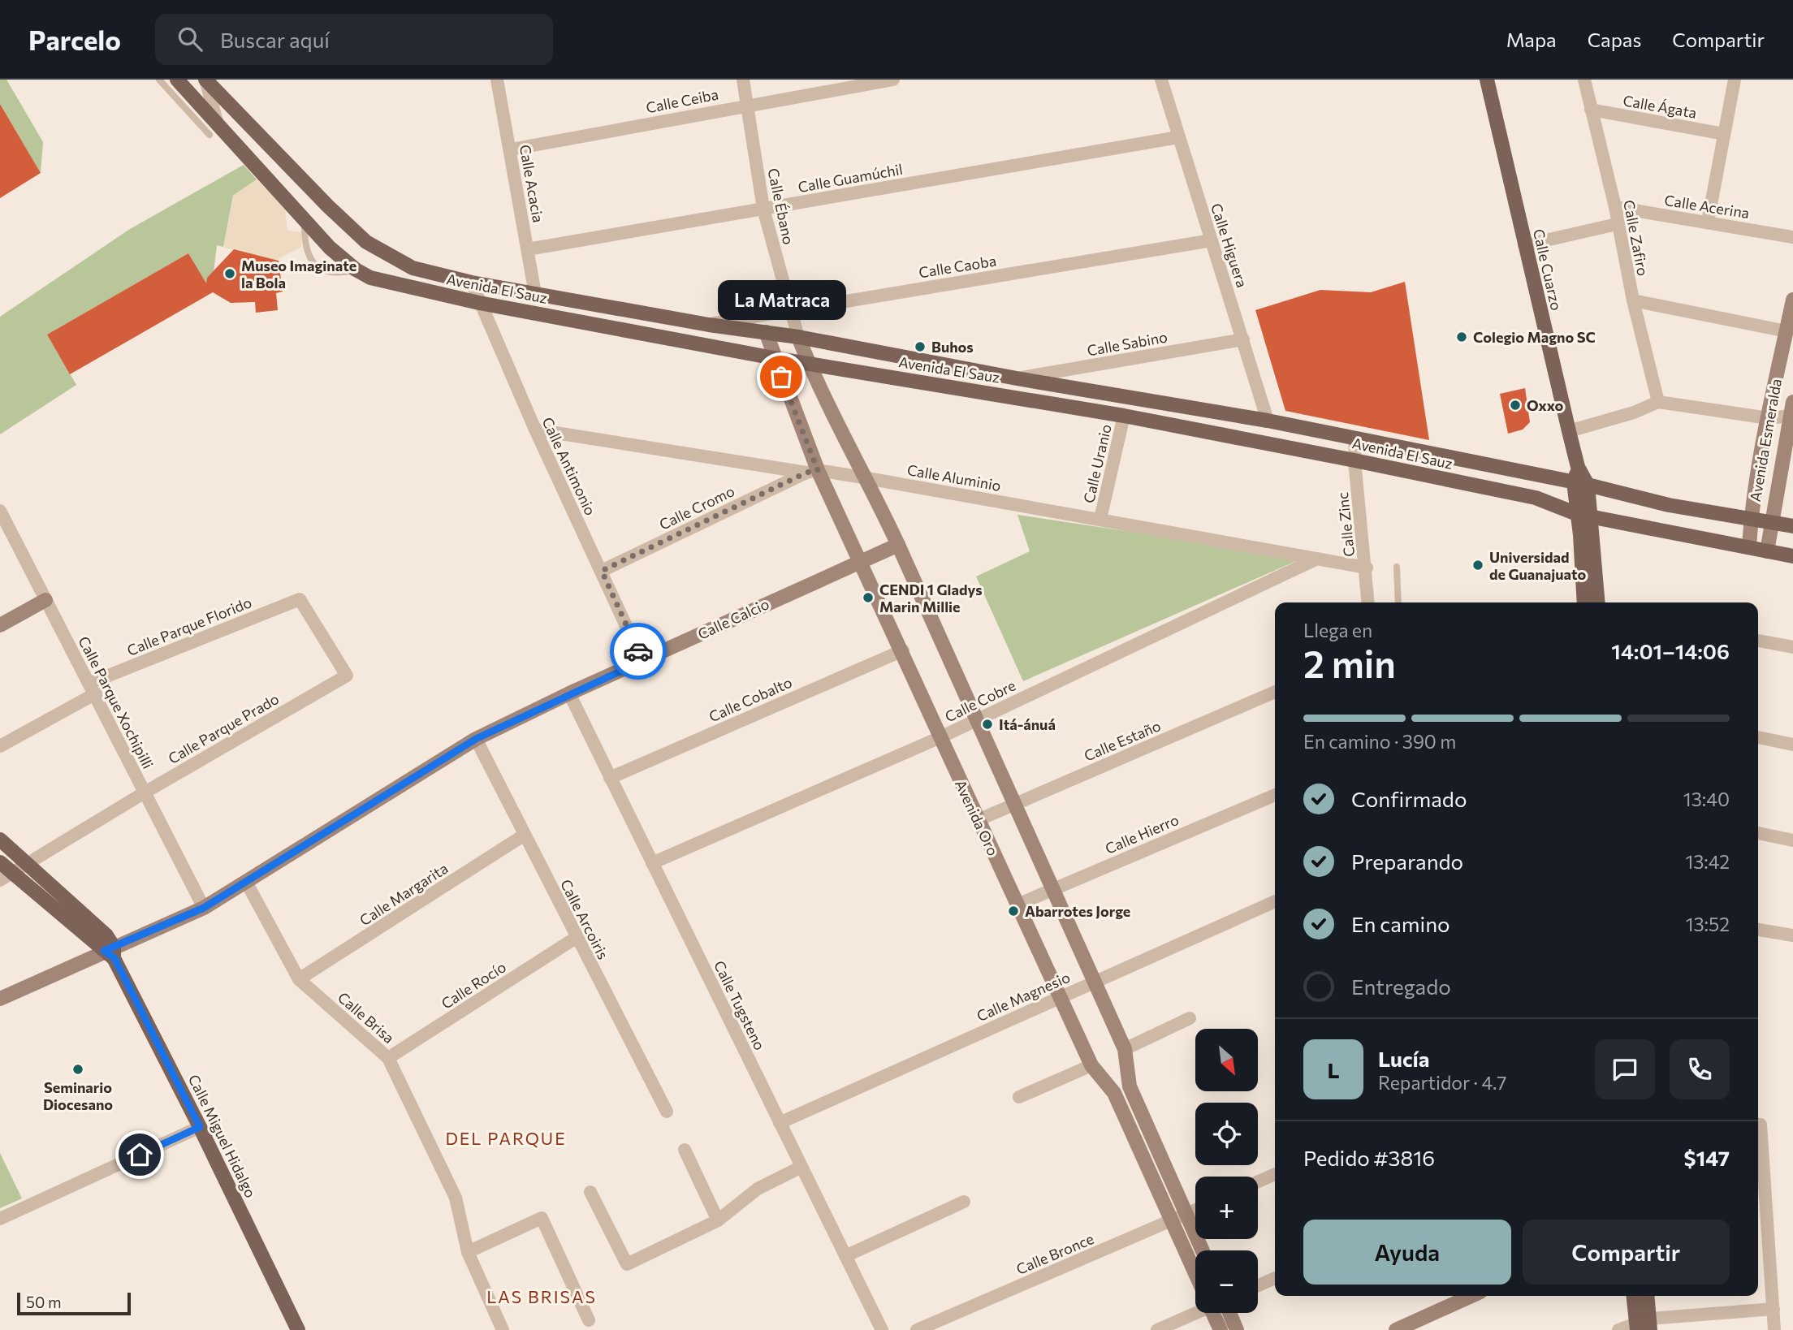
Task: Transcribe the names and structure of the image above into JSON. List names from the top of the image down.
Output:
{
  "streets": {
    "main road": [
      "Calle Cuarzo",
      "Avenida El Sauz",
      "Avenida Esmeralda",
      "Calle Calcio",
      "Avenida Oro",
      "Calle Miguel Hidalgo"
    ],
    "street": [
      "Calle Ceiba",
      "Calle Ágata",
      "Calle Guamúchil",
      "Calle Acacia",
      "Calle Ébano",
      "Calle Acerina",
      "Calle Zafiro",
      "Calle Higuera",
      "Calle Caoba",
      "Calle Sabino",
      "Calle Uranio",
      "Calle Antimonio",
      "Calle Aluminio",
      "Calle Cromo",
      "Calle Zinc",
      "Calle Parque Florido",
      "Calle Cobalto",
      "Calle Cobre",
      "Calle Parque Xochipilli",
      "Calle Parque Prado",
      "Calle Estaño",
      "Calle Hierro",
      "Calle Margarita",
      "Calle Arcoiris",
      "Calle Rocío",
      "Calle Magnesio",
      "Calle Tugsteno",
      "Calle Brisa",
      "Calle Bronce"
    ]
  },
  "crossings": [
    ["Calle Ceiba", "Calle Acacia"],
    ["Calle Ceiba", "Calle Ébano"],
    ["Calle Ágata", "Calle Zafiro"],
    ["Calle Guamúchil", "Calle Acacia"],
    ["Calle Guamúchil", "Calle Ébano"],
    ["Calle Guamúchil", "Calle Higuera"],
    ["Calle Acacia", "Avenida El Sauz"],
    ["Calle Ébano", "Calle Caoba"],
    ["Calle Ébano", "Avenida El Sauz"],
    ["Calle Acerina", "Calle Zafiro"],
    ["Calle Higuera", "Calle Caoba"],
    ["Calle Higuera", "Avenida El Sauz"],
    ["Calle Higuera", "Calle Sabino"],
    ["Calle Caoba", "Avenida El Sauz"],
    ["Calle Cuarzo", "Avenida El Sauz"],
    ["Avenida El Sauz", "Calle Sabino"],
    ["Avenida El Sauz", "Avenida Esmeralda"],
    ["Avenida El Sauz", "Calle Uranio"],
    ["Avenida El Sauz", "Calle Antimonio"],
    ["Avenida El Sauz", "Calle Zinc"],
    ["Avenida El Sauz", "Avenida Oro"],
    ["Calle Uranio", "Calle Aluminio"],
    ["Calle Antimonio", "Calle Aluminio"],
    ["Calle Antimonio", "Calle Cromo"],
    ["Calle Antimonio", "Calle Calcio"],
    ["Calle Aluminio", "Calle Cromo"],
    ["Calle Aluminio", "Calle Zinc"],
    ["Calle Aluminio", "Calle Cobre"],
    ["Calle Aluminio", "Avenida Oro"],
    ["Calle Cromo", "Avenida Oro"],
    ["Calle Calcio", "Calle Parque Xochipilli"],
    ["Calle Calcio", "Avenida Oro"],
    ["Calle Calcio", "Calle Arcoiris"],
    ["Calle Calcio", "Calle Tugsteno"],
    ["Calle Calcio", "Calle Brisa"],
    ["Calle Calcio", "Calle Miguel Hidalgo"],
    ["Calle Parque Florido", "Calle Parque Xochipilli"],
    ["Calle Parque Florido", "Calle Parque Prado"],
    ["Calle Cobalto", "Avenida Oro"],
    ["Calle Cobalto", "Calle Tugsteno"],
    ["Calle Cobre", "Avenida Oro"],
    ["Calle Cobre", "Calle Tugsteno"],
    ["Calle Parque Xochipilli", "Calle Parque Prado"],
    ["Calle Estaño", "Avenida Oro"],
    ["Avenida Oro", "Calle Hierro"],
    ["Avenida Oro", "Calle Magnesio"],
    ["Avenida Oro", "Calle Bronce"],
    ["Calle Margarita", "Calle Arcoiris"],
    ["Calle Margarita", "Calle Brisa"],
    ["Calle Arcoiris", "Calle Rocío"],
    ["Calle Rocío", "Calle Brisa"],
    ["Calle Magnesio", "Calle Tugsteno"]
  ],
  "districts": ["DEL PARQUE", "LAS BRISAS"],
  "places": [
    "Museo Imaginate la Bola",
    "Colegio Magno SC",
    "Buhos",
    "La Matraca",
    "Oxxo",
    "Universidad de Guanajuato",
    "CENDI 1 Gladys Marin Millie",
    "Itá-ánuá",
    "Abarrotes Jorge",
    "Seminario Diocesano"
  ],
  "scale_bar": "50 m",
  "north": "bottom right",
  "page": {
    "header": "Parcelo",
    "search": "Buscar aquí",
    "nav": ["Mapa", "Capas", "Compartir"],
    "bubble": "La Matraca",
    "heading": ["2 min", "Llega en", "14:01–14:06"],
    "panel": [
      "Lucía",
      "Repartidor · 4.7",
      "Pedido #3816",
      "$147"
    ],
    "bar": "En camino · 390 m",
    "list": [
      ["Confirmado", "13:40"],
      ["Preparando", "13:42"],
      ["En camino", "13:52"],
      "Entregado"
    ],
    "map_buttons": ["+", "−"],
    "round": "L",
    "buttons": ["Ayuda", "Compartir"],
    "scale": "50 m"
  }
}
